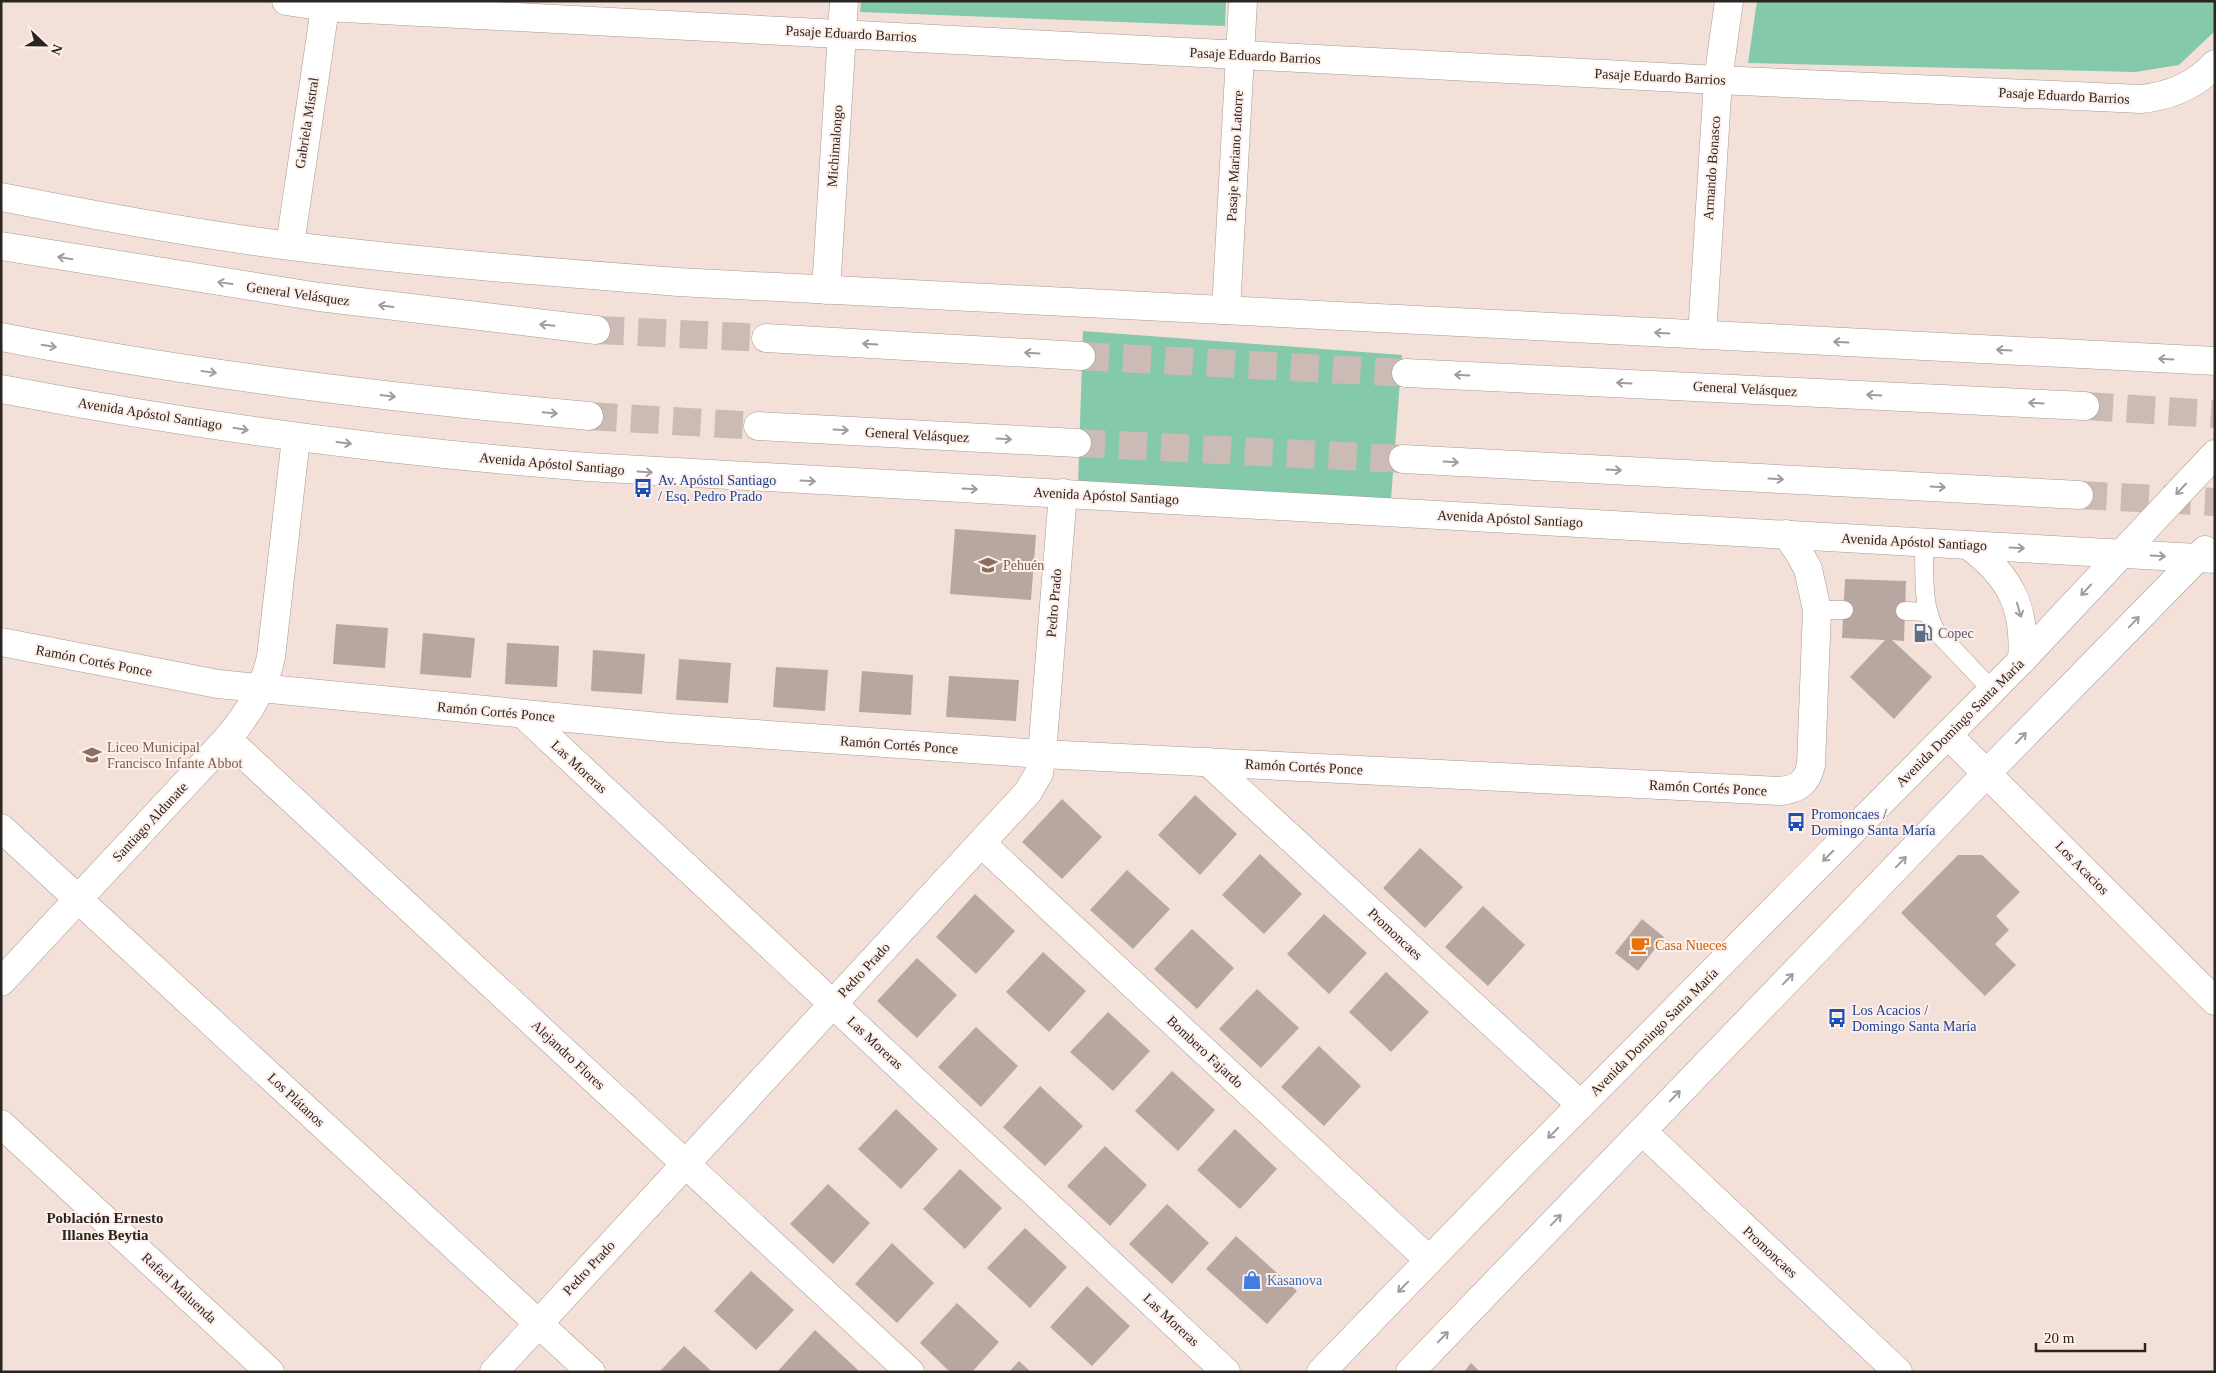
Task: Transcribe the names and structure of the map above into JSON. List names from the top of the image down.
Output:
{
  "streets": {
    "main road": [
      "Pasaje Eduardo Barrios",
      "Gabriela Mistral",
      "Michimalongo",
      "Pasaje Mariano Latorre",
      "Armando Bonasco",
      "General Velásquez",
      "Avenida Apóstol Santiago",
      "Pedro Prado",
      "Ramón Cortés Ponce",
      "Avenida Domingo Santa María",
      "Las Moreras",
      "Santiago Aldunate",
      "Los Acacios",
      "Promoncaes",
      "Bombero Fajardo",
      "Alejandro Flores",
      "Los Plátanos",
      "Rafael Maluenda"
    ]
  },
  "crossings": [
    ["Pasaje Eduardo Barrios", "Gabriela Mistral"],
    ["Pasaje Eduardo Barrios", "Michimalongo"],
    ["Pasaje Eduardo Barrios", "Pasaje Mariano Latorre"],
    ["Pasaje Eduardo Barrios", "Armando Bonasco"],
    ["Avenida Apóstol Santiago", "Pedro Prado"],
    ["Avenida Apóstol Santiago", "Avenida Domingo Santa María"],
    ["Avenida Apóstol Santiago", "Santiago Aldunate"],
    ["Pedro Prado", "Ramón Cortés Ponce"],
    ["Pedro Prado", "Las Moreras"],
    ["Pedro Prado", "Bombero Fajardo"],
    ["Pedro Prado", "Alejandro Flores"],
    ["Pedro Prado", "Los Plátanos"],
    ["Ramón Cortés Ponce", "Las Moreras"],
    ["Ramón Cortés Ponce", "Santiago Aldunate"],
    ["Ramón Cortés Ponce", "Promoncaes"],
    ["Avenida Domingo Santa María", "Los Acacios"],
    ["Avenida Domingo Santa María", "Promoncaes"],
    ["Avenida Domingo Santa María", "Bombero Fajardo"],
    ["Santiago Aldunate", "Alejandro Flores"],
    ["Santiago Aldunate", "Los Plátanos"]
  ],
  "districts": ["Población Ernesto Illanes Beytia"],
  "places": {
    "bus stop": ["Av. Apóstol Santiago / Esq. Pedro Prado", "Promoncaes / Domingo Santa María", "Los Acacios / Domingo Santa María"],
    "school or university": ["Pehuén", "Liceo Municipal Francisco Infante Abbot"],
    "fuel station": ["Copec"],
    "cafe": ["Casa Nueces"],
    "shop": ["Kasanova"]
  },
  "scale_bar": "20 m",
  "north": "right"
}
